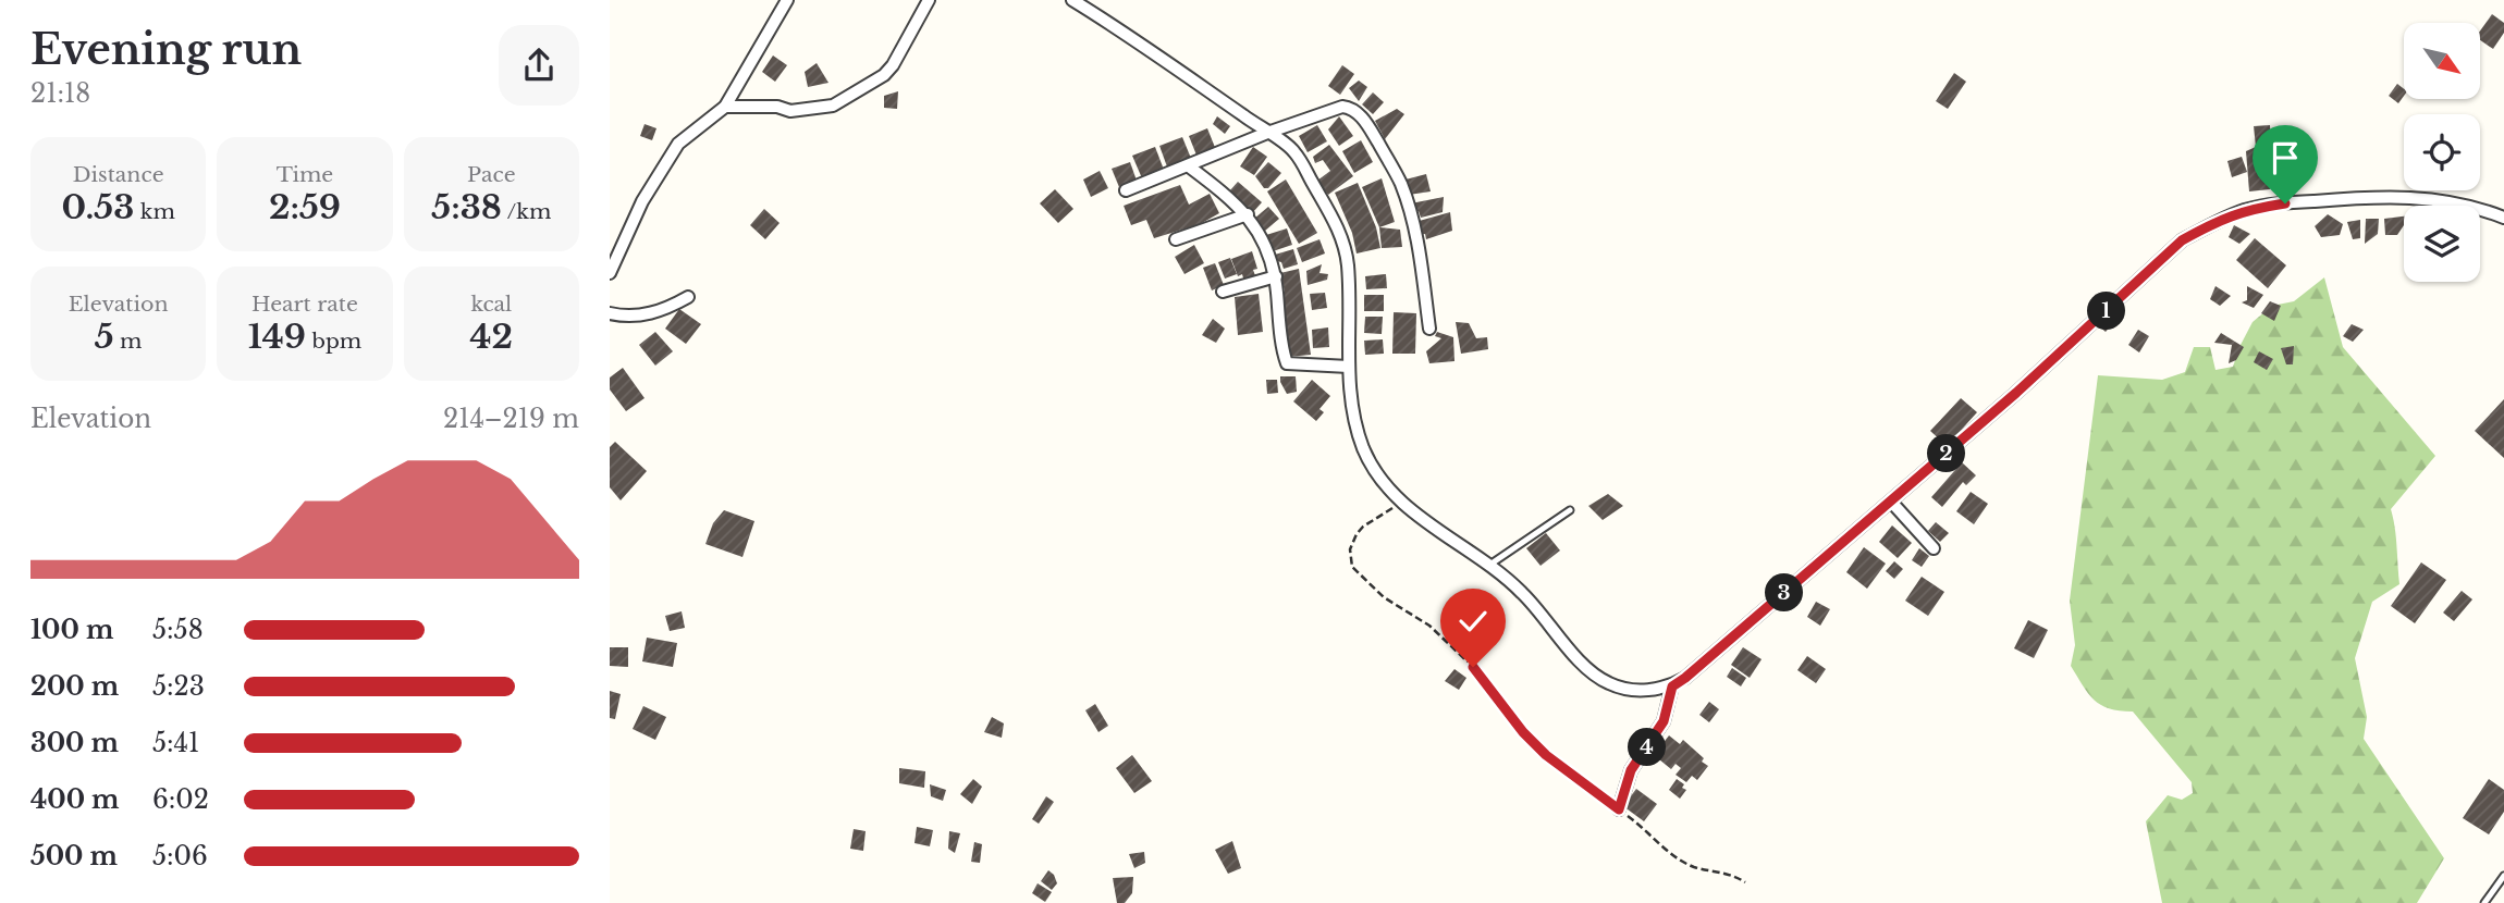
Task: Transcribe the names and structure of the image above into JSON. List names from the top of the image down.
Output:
{
  "north": "bottom right",
  "page": {
    "heading": ["Evening run", "21:18"],
    "stats": [
      ["Distance", "0.53 km"],
      ["Time", "2:59"],
      ["Pace", "5:38 /km"],
      ["Elevation", "5 m"],
      ["Heart rate", "149 bpm"],
      ["kcal", "42"]
    ],
    "pins": [
      "1",
      "2",
      "3",
      "4"
    ],
    "chart": ["Elevation", "214–219 m"],
    "list": [
      {
        "name": "100 m",
        "note": "5:58"
      },
      {
        "name": "200 m",
        "note": "5:23"
      },
      {
        "name": "300 m",
        "note": "5:41"
      },
      {
        "name": "400 m",
        "note": "6:02"
      },
      {
        "name": "500 m",
        "note": "5:06"
      }
    ]
  }
}
